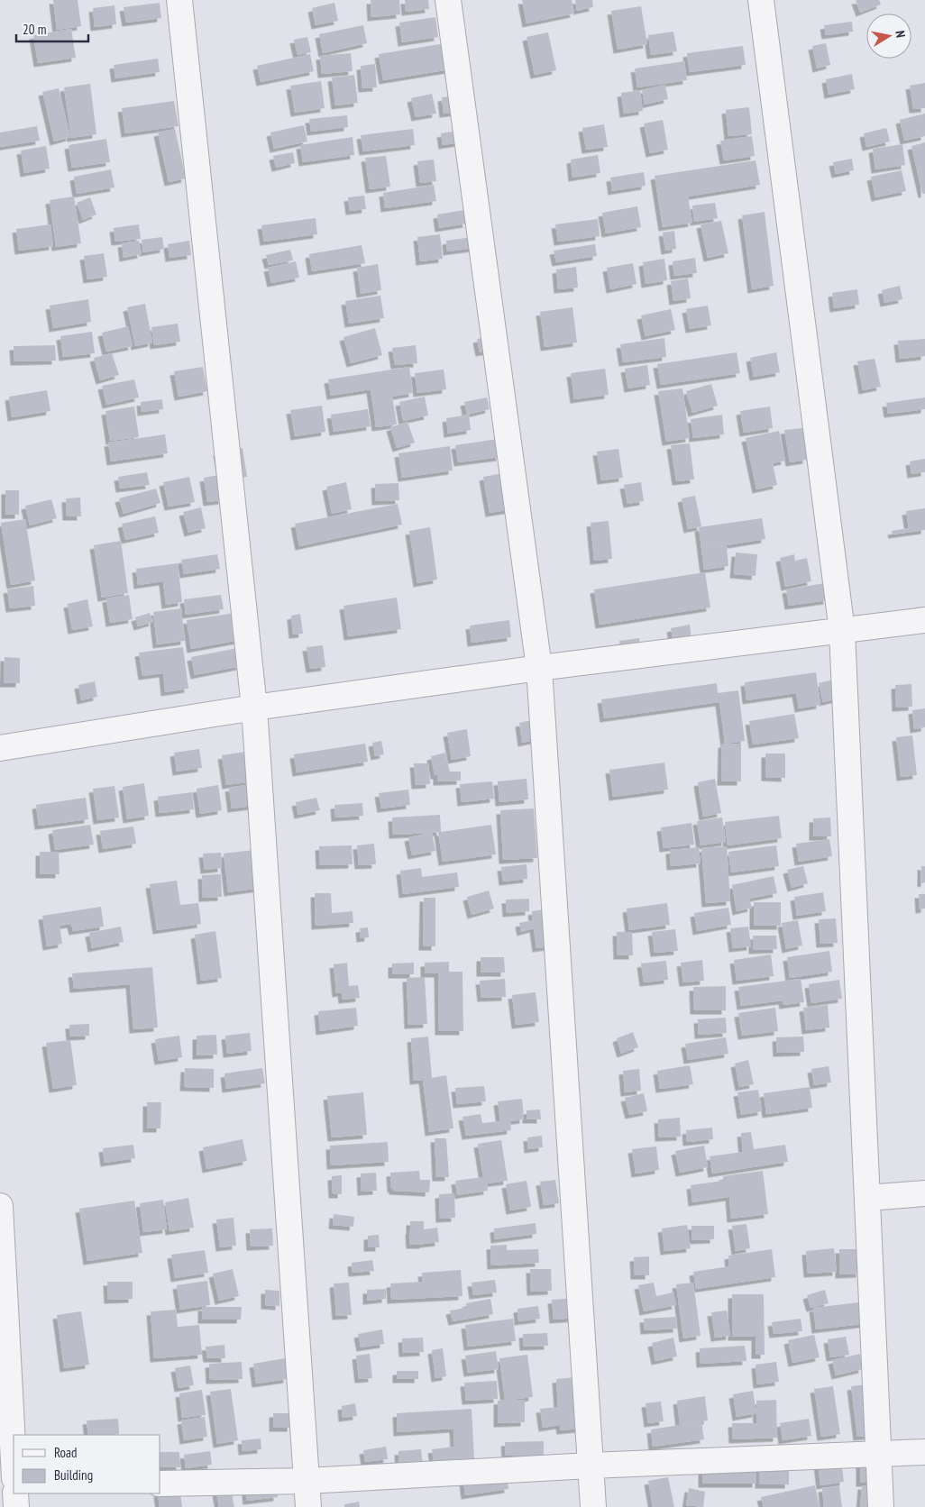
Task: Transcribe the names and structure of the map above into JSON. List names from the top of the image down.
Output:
{
  "legend": ["Road", "Building"],
  "scale_bar": "20 m",
  "north": "right"
}
